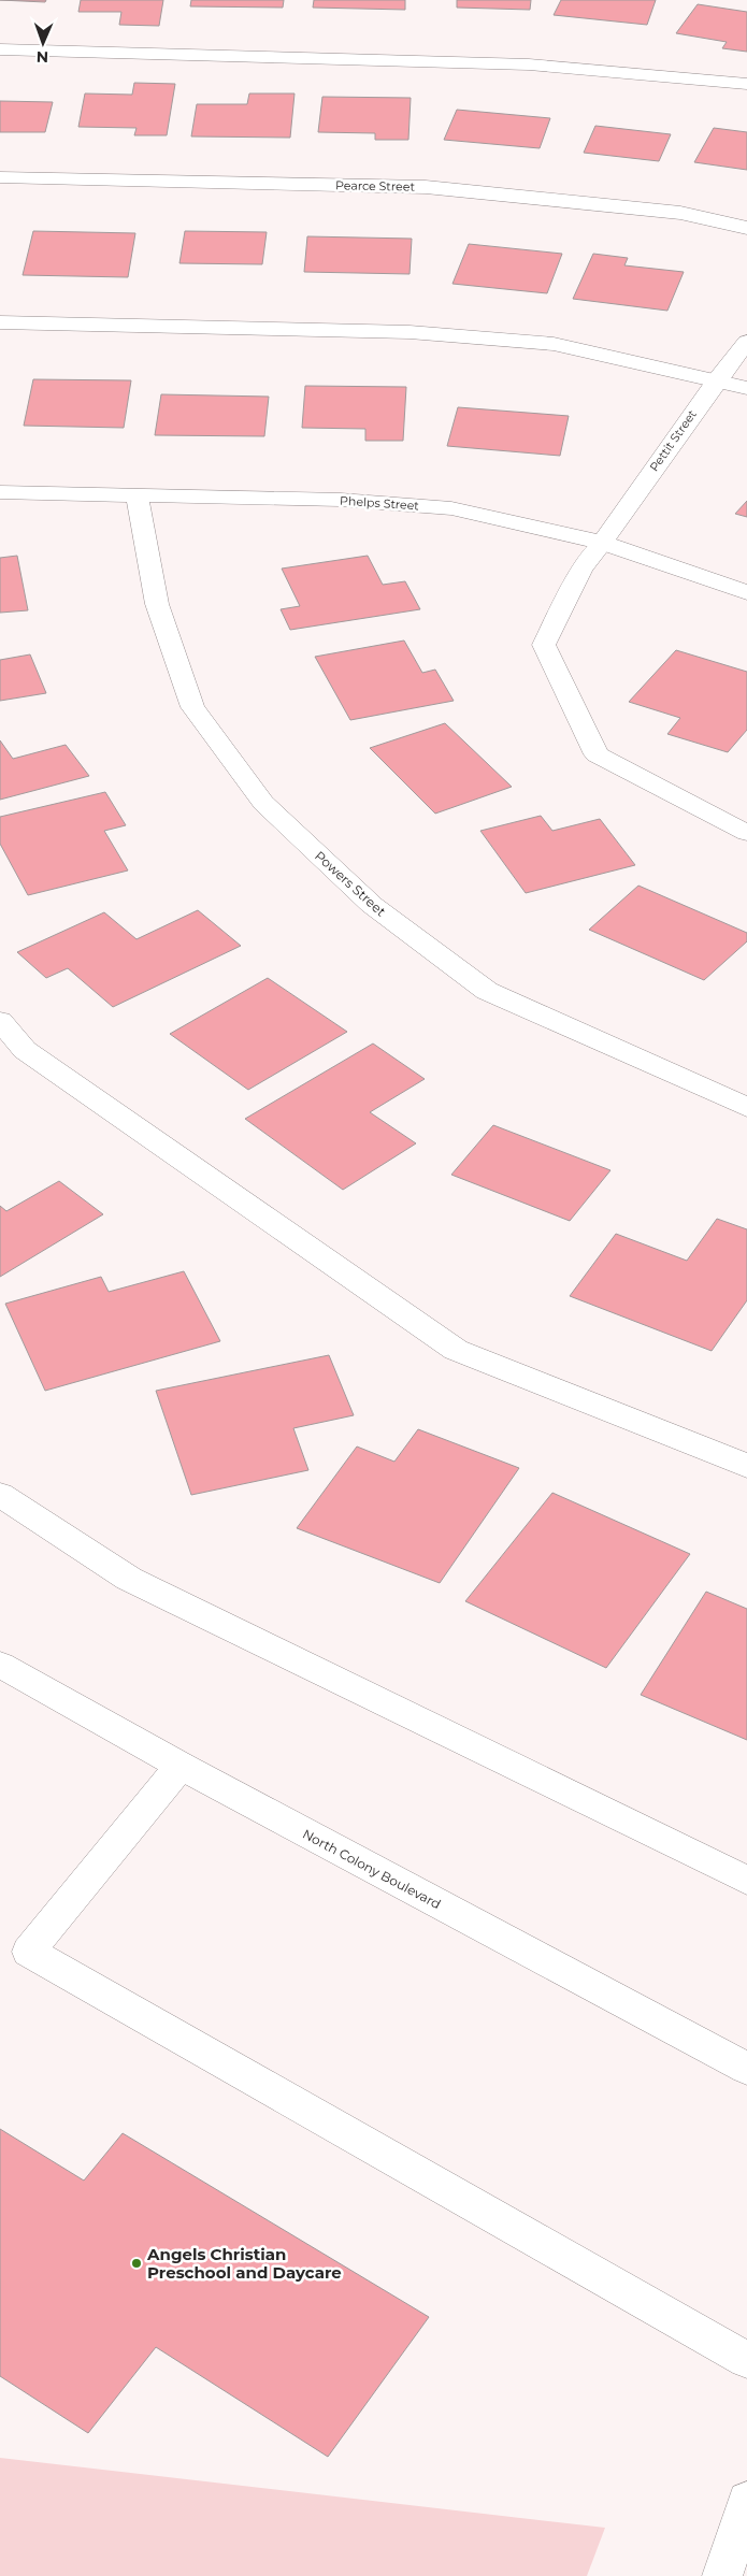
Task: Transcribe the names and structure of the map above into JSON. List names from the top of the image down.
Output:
{
  "streets": {
    "street": [
      "Pearce Street",
      "Pettit Street",
      "Phelps Street",
      "Powers Street",
      "North Colony Boulevard"
    ]
  },
  "crossings": [
    ["Pettit Street", "Phelps Street"],
    ["Phelps Street", "Powers Street"]
  ],
  "places": ["Angels Christian Preschool and Daycare"],
  "north": "bottom"
}
